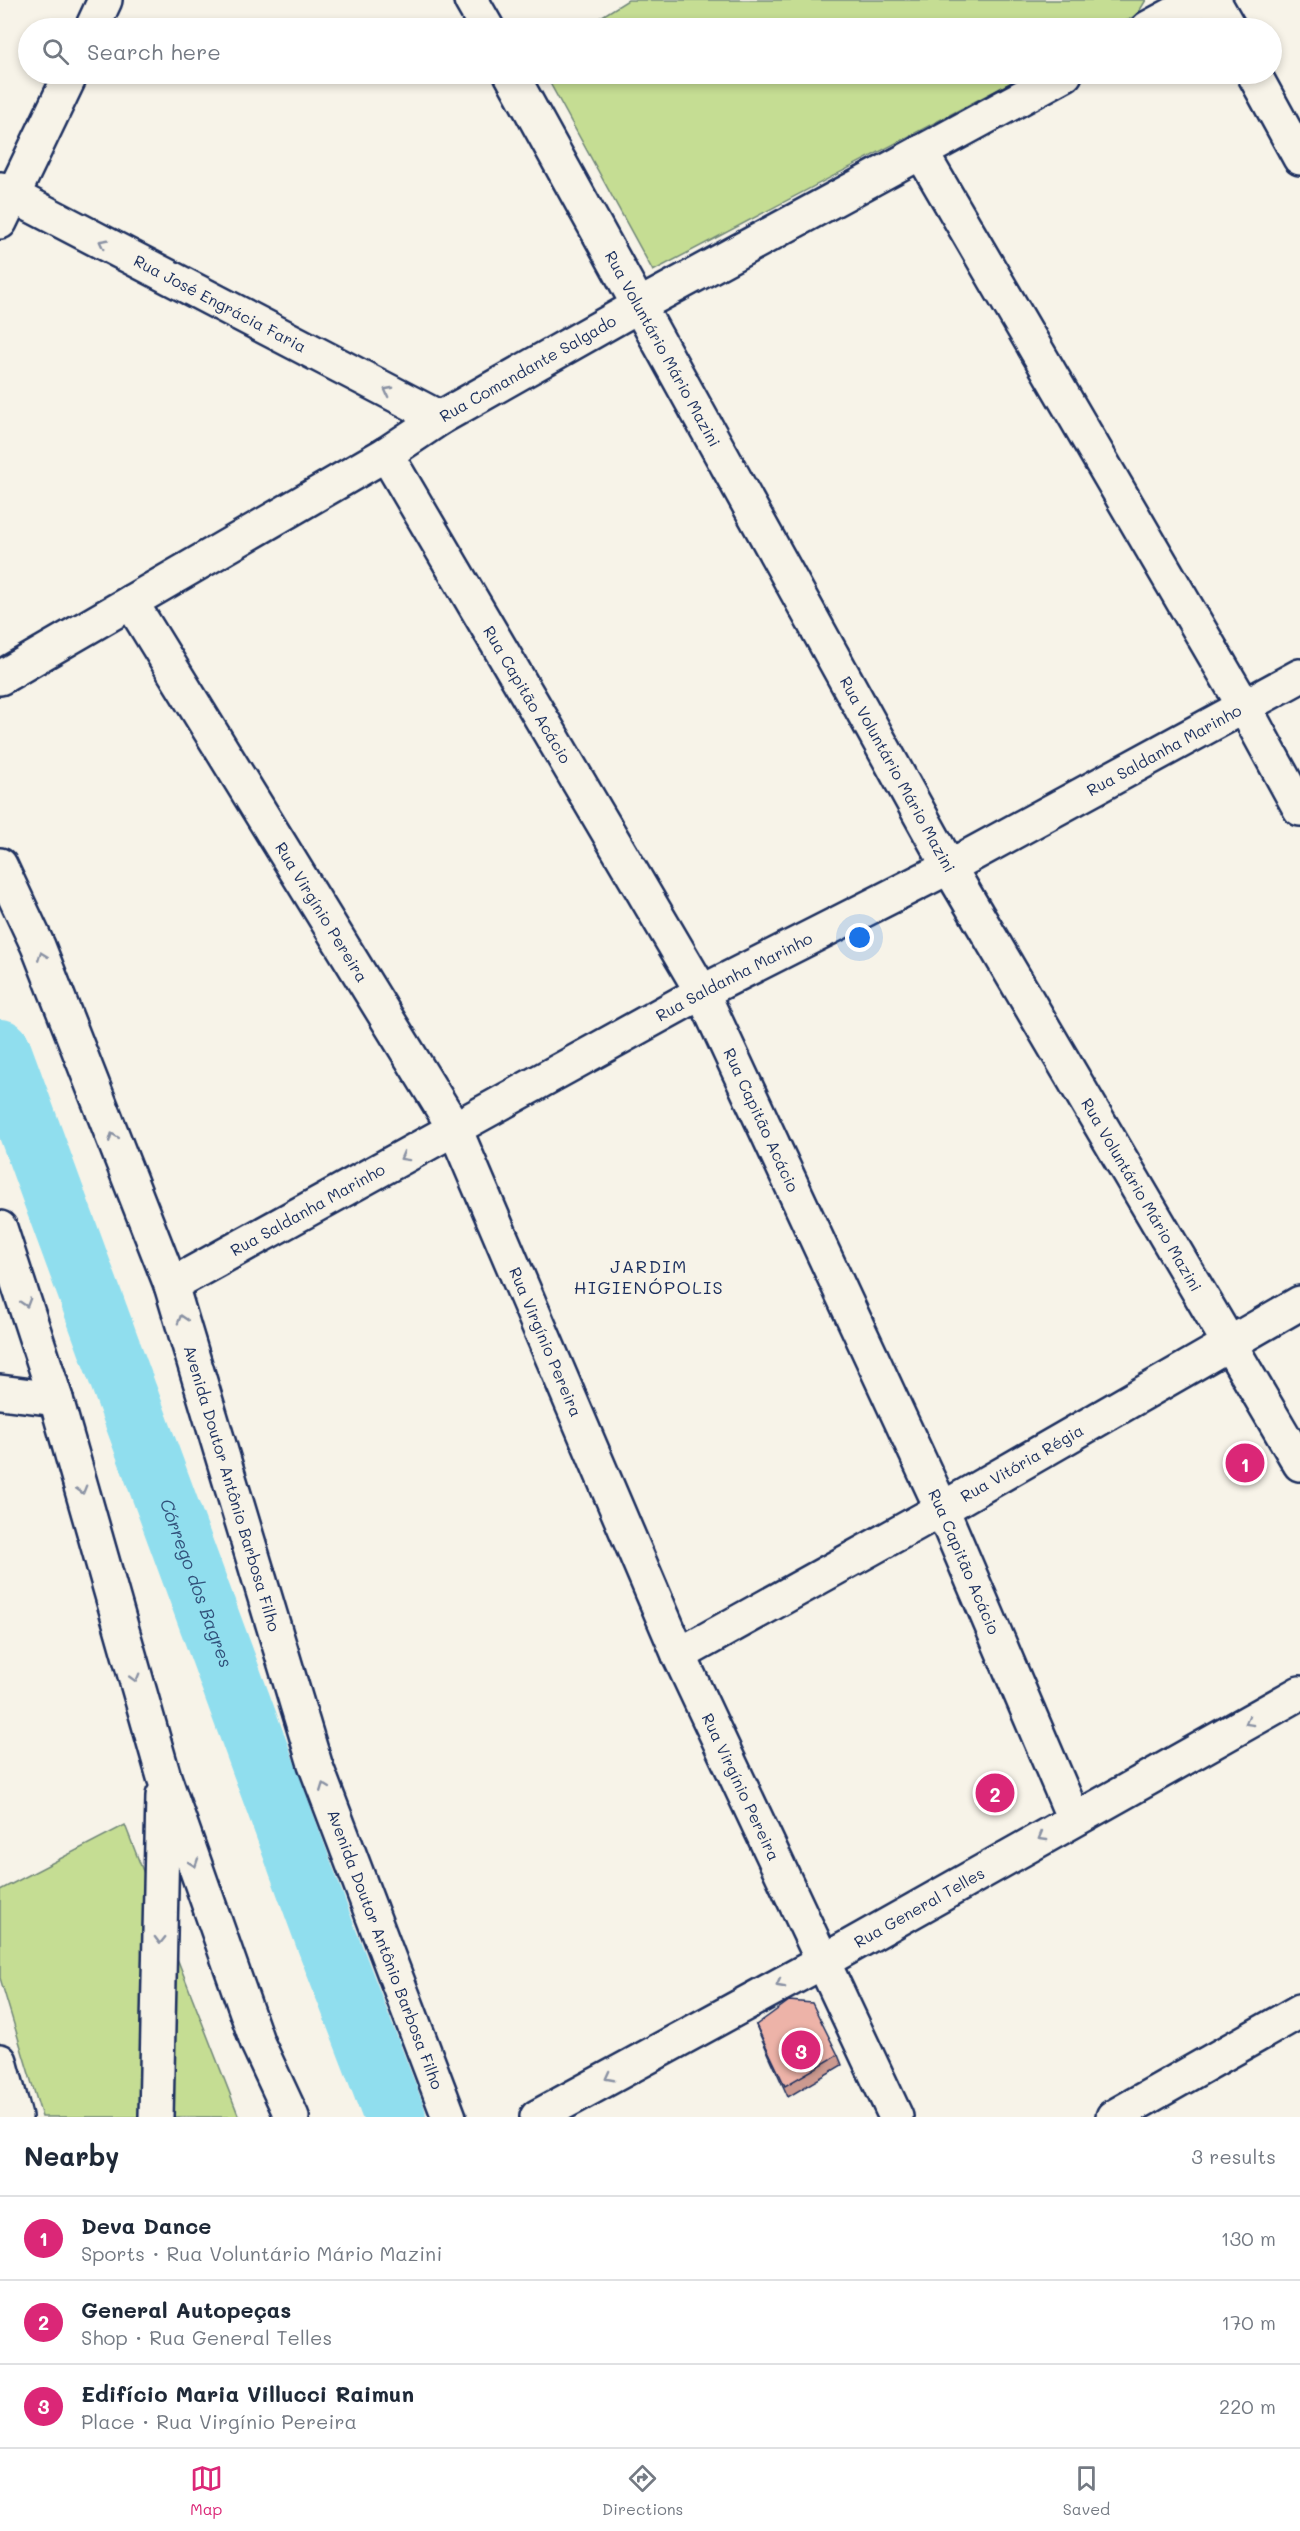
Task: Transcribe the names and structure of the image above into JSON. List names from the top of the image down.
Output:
{
  "streets": {
    "street": [
      "Rua José Engrácia Faria",
      "Rua Voluntário Mário Mazini",
      "Rua Comandante Salgado",
      "Rua Capitão Acácio",
      "Rua Saldanha Marinho",
      "Rua Virgínio Pereira",
      "Rua Vitória Régia",
      "Avenida Doutor Antônio Barbosa Filho",
      "Rua General Telles"
    ]
  },
  "crossings": [
    ["Rua José Engrácia Faria", "Rua Comandante Salgado"],
    ["Rua Voluntário Mário Mazini", "Rua Comandante Salgado"],
    ["Rua Voluntário Mário Mazini", "Rua Saldanha Marinho"],
    ["Rua Voluntário Mário Mazini", "Rua Vitória Régia"],
    ["Rua Comandante Salgado", "Rua Capitão Acácio"],
    ["Rua Comandante Salgado", "Rua Virgínio Pereira"],
    ["Rua Capitão Acácio", "Rua Saldanha Marinho"],
    ["Rua Capitão Acácio", "Rua Vitória Régia"],
    ["Rua Capitão Acácio", "Rua General Telles"],
    ["Rua Saldanha Marinho", "Rua Virgínio Pereira"],
    ["Rua Saldanha Marinho", "Avenida Doutor Antônio Barbosa Filho"],
    ["Rua Virgínio Pereira", "Rua Vitória Régia"],
    ["Rua Virgínio Pereira", "Rua General Telles"]
  ],
  "one_way": ["Rua José Engrácia Faria", "Rua General Telles"],
  "districts": ["JARDIM HIGIENÓPOLIS"],
  "water": ["Córrego dos Bagres"],
  "page": {
    "search": "Search here",
    "pins": ["1", "2", "3"],
    "heading": ["Nearby", "3 results"],
    "list": [
      {
        "mark": "1",
        "name": "Deva Dance",
        "note": "Sports · Rua Voluntário Mário Mazini",
        "value": "130 m"
      },
      {
        "mark": "2",
        "name": "General Autopeças",
        "note": "Shop · Rua General Telles",
        "value": "170 m"
      },
      {
        "mark": "3",
        "name": "Edifício Maria Villucci Raimun",
        "note": "Place · Rua Virgínio Pereira",
        "value": "220 m"
      }
    ],
    "nav": ["Map", "Directions", "Saved"]
  }
}
